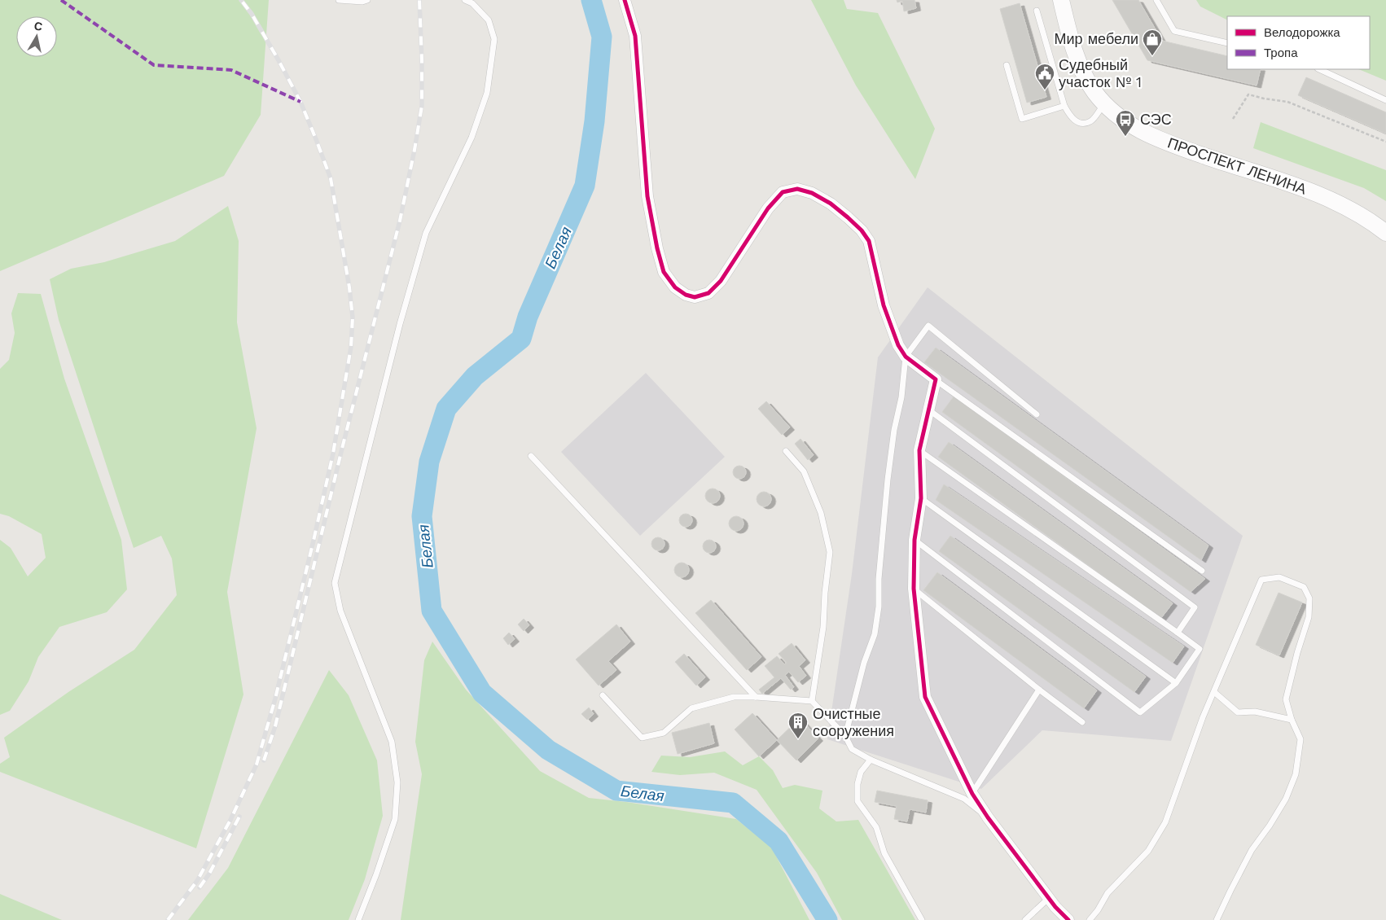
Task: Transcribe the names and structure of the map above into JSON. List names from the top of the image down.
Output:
{
  "streets": {
    "main road": ["ПРОСПЕКТ ЛЕНИНА"]
  },
  "water": ["Белая"],
  "places": {
    "shop": ["Мир мебели"],
    "public building": ["Судебный участок № 1"],
    "bus stop": ["СЭС"],
    "building": ["Очистные сооружения"]
  },
  "legend": ["Велодорожка", "Тропа"],
  "north": "top"
}
